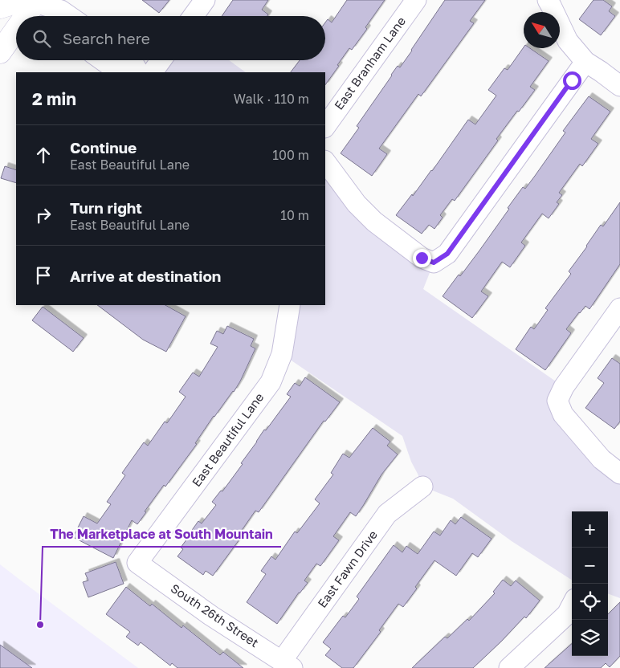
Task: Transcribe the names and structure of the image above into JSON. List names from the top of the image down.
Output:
{
  "streets": {
    "street": [
      "East Branham Lane",
      "East Beautiful Lane",
      "East Fawn Drive",
      "South 26th Street"
    ]
  },
  "crossings": [
    ["East Beautiful Lane", "South 26th Street"],
    ["East Fawn Drive", "South 26th Street"]
  ],
  "places": ["The Marketplace at South Mountain"],
  "north": "top left",
  "page": {
    "search": "Search here",
    "heading": ["2 min", "Walk · 110 m"],
    "list": [
      ["Continue", "East Beautiful Lane", "100 m"],
      ["Turn right", "East Beautiful Lane", "10 m"],
      "Arrive at destination"
    ],
    "map_buttons": ["+", "−"]
  }
}
